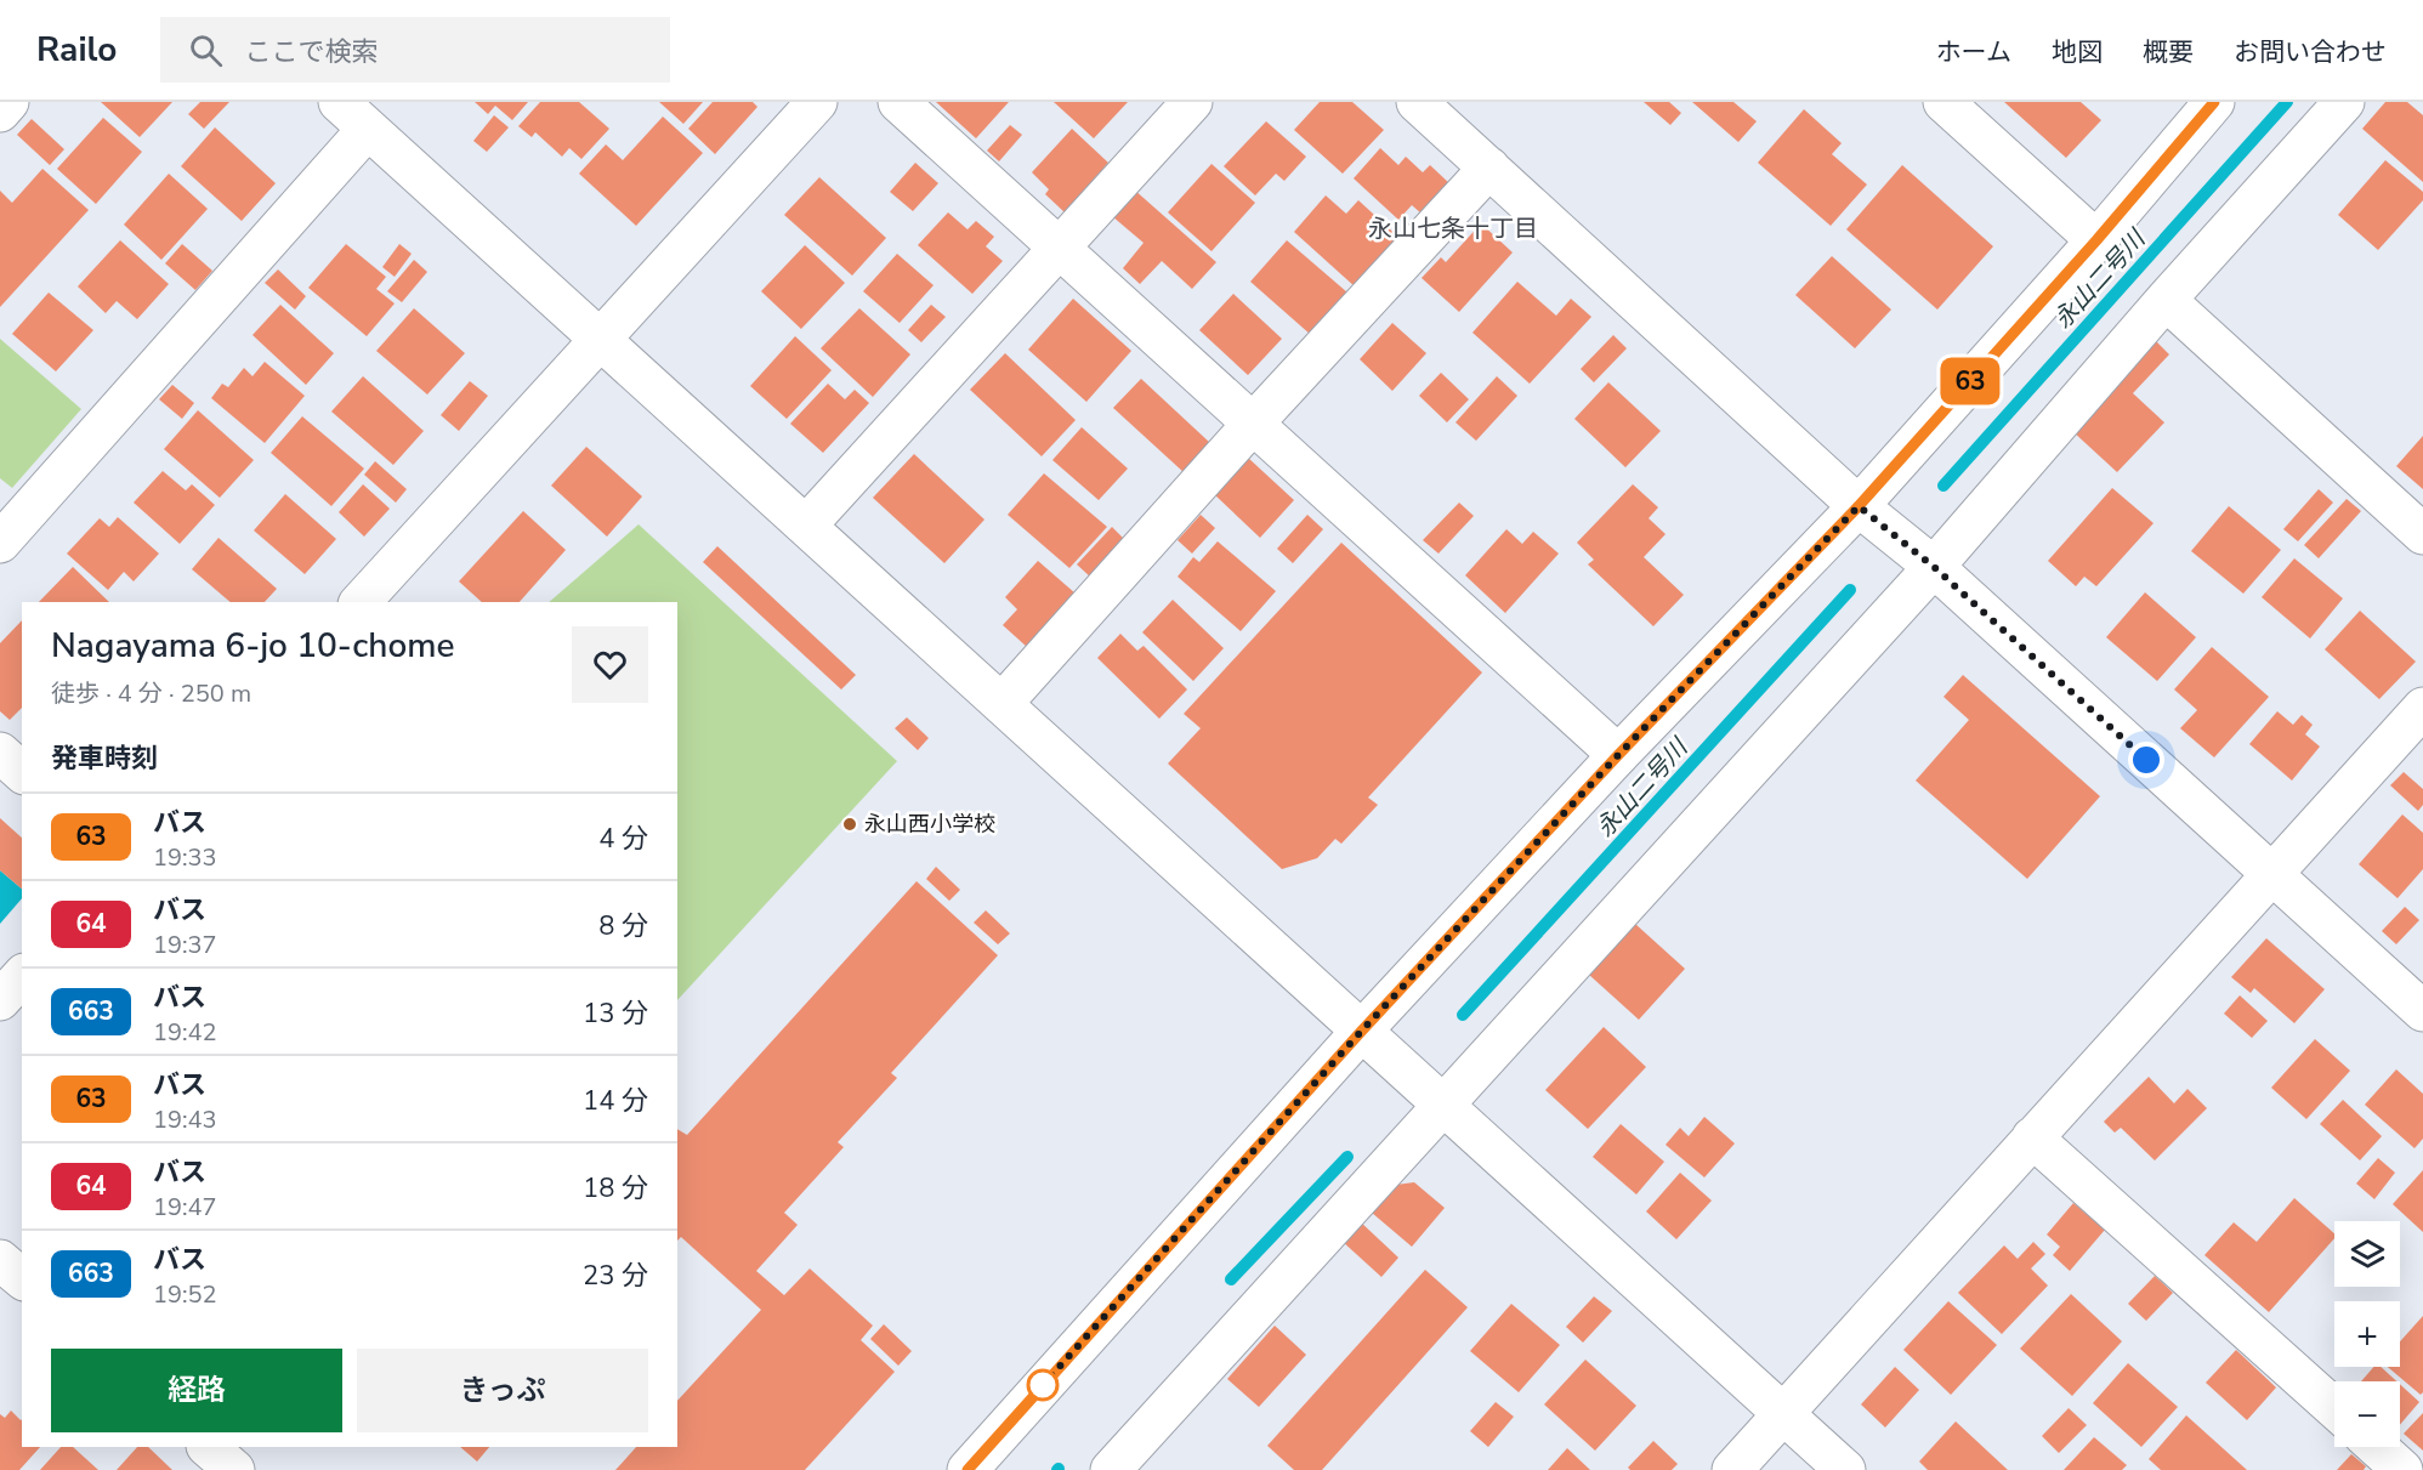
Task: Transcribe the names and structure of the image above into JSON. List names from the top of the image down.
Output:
{
  "districts": ["永山七条十丁目"],
  "water": ["永山二号川"],
  "places": ["永山西小学校"],
  "lines": ["bus line 63"],
  "page": {
    "header": "Railo",
    "search": "ここで検索",
    "nav": [
      "ホーム",
      "地図",
      "概要",
      "お問い合わせ"
    ],
    "on_map": "63",
    "heading": [
      ["Nagayama 6-jo 10-chome", "徒歩 · 4 分 · 250 m"],
      "発車時刻"
    ],
    "list": [
      {
        "mark": "63",
        "name": "バス",
        "note": "19:33",
        "value": "4 分"
      },
      {
        "mark": "64",
        "name": "バス",
        "note": "19:37",
        "value": "8 分"
      },
      {
        "mark": "663",
        "name": "バス",
        "note": "19:42",
        "value": "13 分"
      },
      {
        "mark": "63",
        "name": "バス",
        "note": "19:43",
        "value": "14 分"
      },
      {
        "mark": "64",
        "name": "バス",
        "note": "19:47",
        "value": "18 分"
      },
      {
        "mark": "663",
        "name": "バス",
        "note": "19:52",
        "value": "23 分"
      }
    ],
    "map_buttons": ["+", "−"],
    "buttons": ["経路", "きっぷ"]
  }
}
